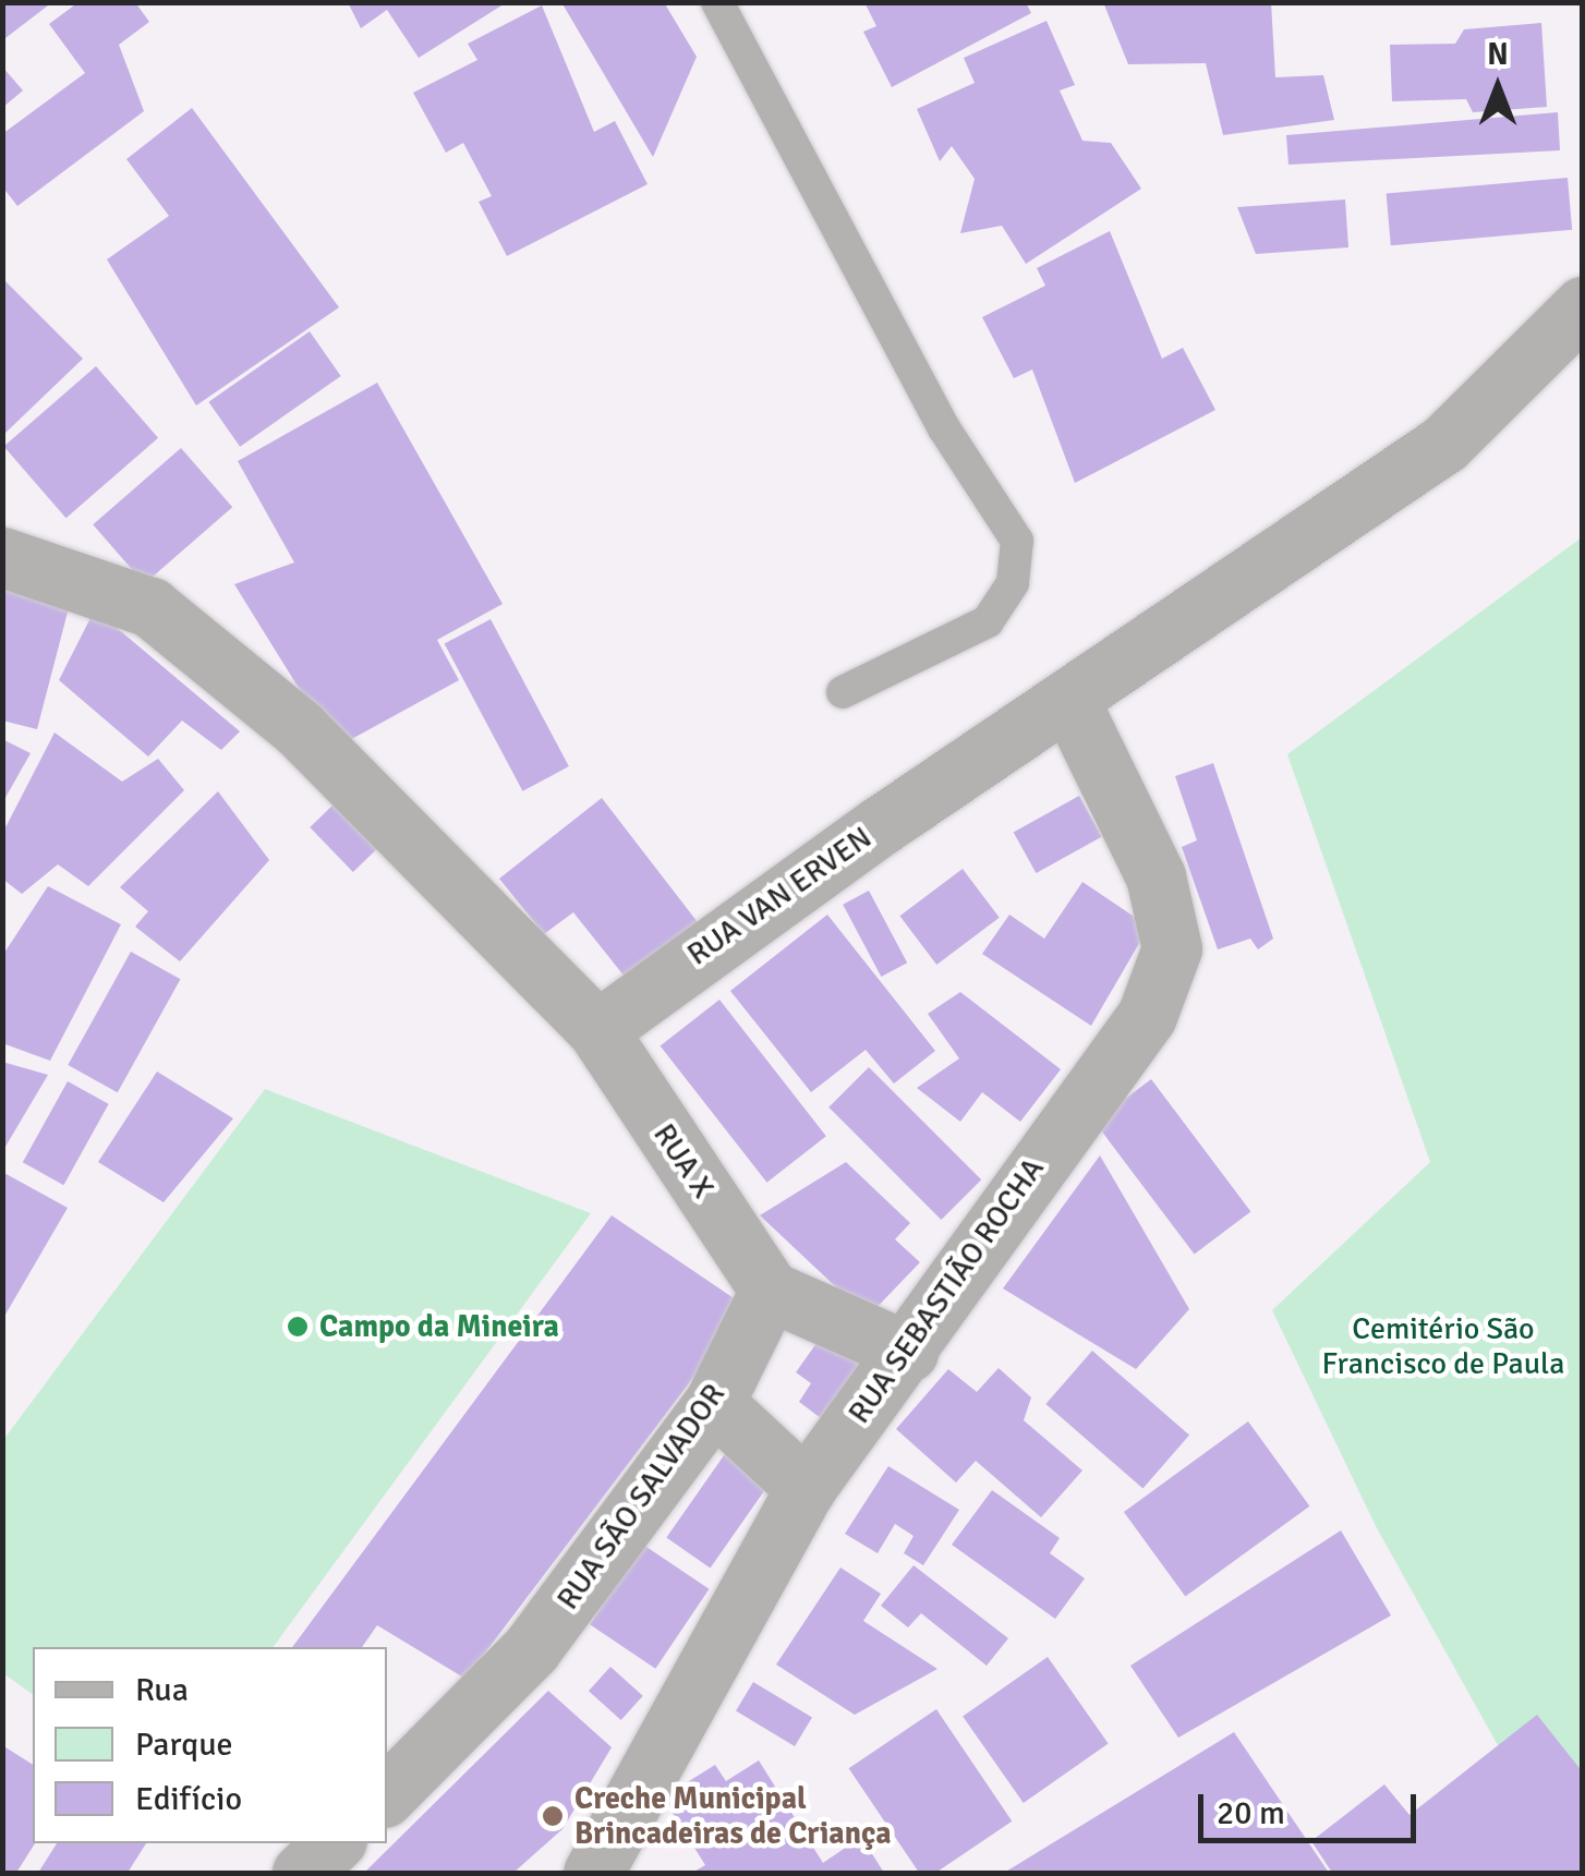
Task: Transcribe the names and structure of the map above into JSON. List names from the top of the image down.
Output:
{
  "streets": {
    "street": [
      "RUA VAN ERVEN",
      "RUA X",
      "RUA SEBASTIÃO ROCHA",
      "RUA SÃO SALVADOR"
    ]
  },
  "crossings": [
    ["RUA VAN ERVEN", "RUA X"],
    ["RUA VAN ERVEN", "RUA SEBASTIÃO ROCHA"],
    ["RUA X", "RUA SÃO SALVADOR"]
  ],
  "parks": ["Cemitério São Francisco de Paula"],
  "places": ["Campo da Mineira", "Creche Municipal Brincadeiras de Criança"],
  "legend": ["Rua", "Parque", "Edifício"],
  "scale_bar": "20 m",
  "north": "top"
}
